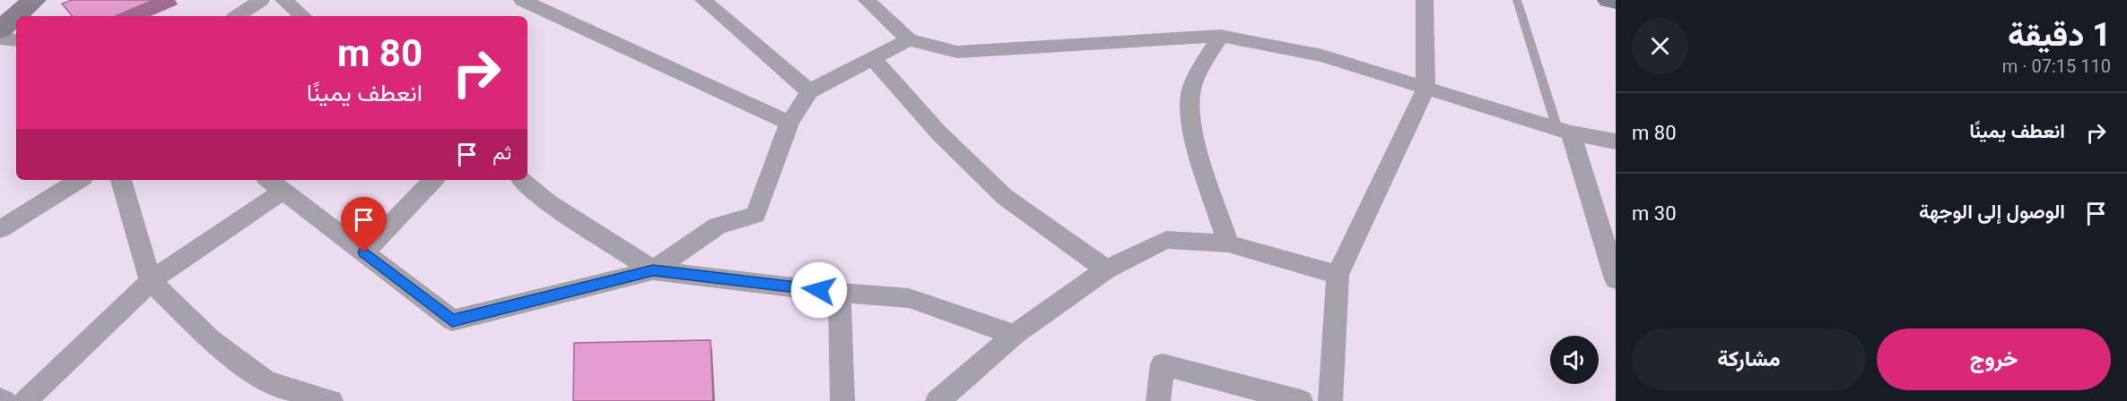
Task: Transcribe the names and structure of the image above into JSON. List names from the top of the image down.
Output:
{
  "page": {
    "heading": ["1 دقيقة", "110 m · 07:15"],
    "turn": ["80 m", "انعطف يمينًا"],
    "list": [
      {
        "name": "انعطف يمينًا",
        "value": "80 m"
      },
      {
        "name": "الوصول إلى الوجهة",
        "value": "30 m"
      }
    ],
    "then": "ثم",
    "buttons": ["خروج", "مشاركة"]
  }
}
